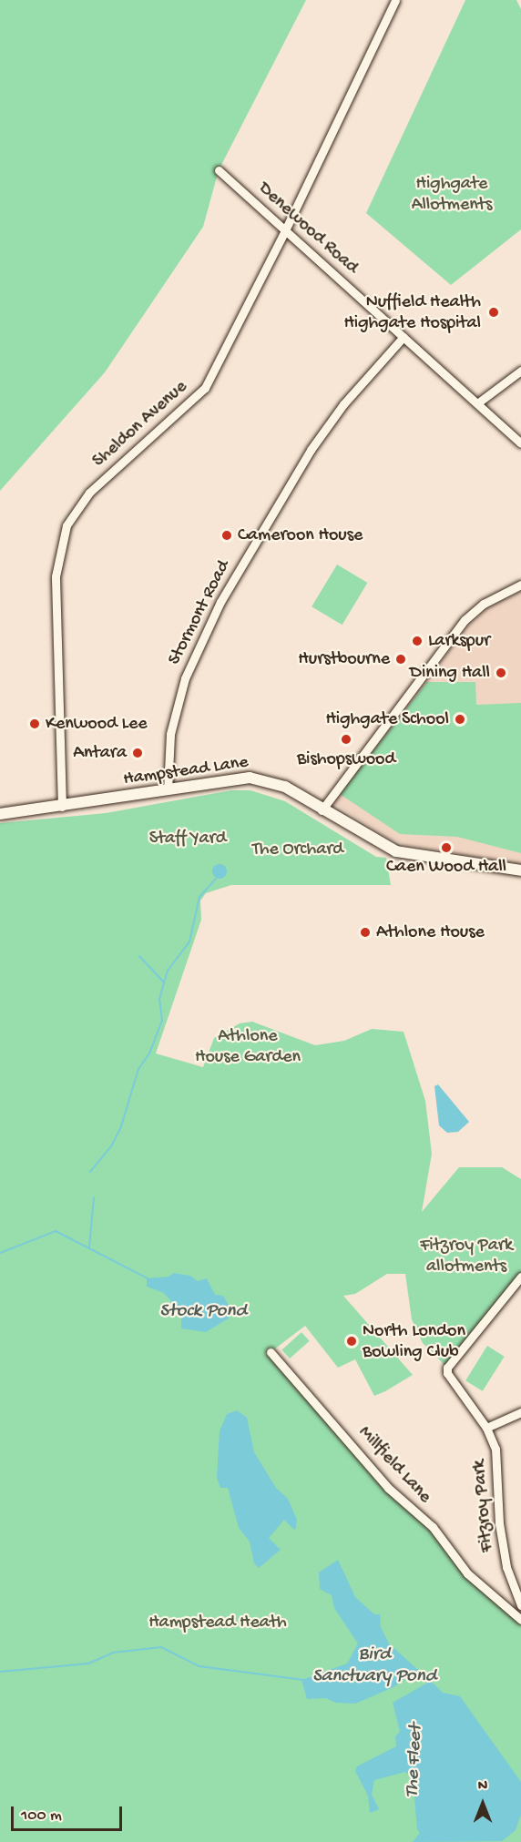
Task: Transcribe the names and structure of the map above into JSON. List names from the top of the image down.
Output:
{
  "streets": {
    "main road": ["Hampstead Lane"],
    "street": [
      "Denewood Road",
      "Sheldon Avenue",
      "Stormont Road",
      "Millfield Lane",
      "Fitzroy Park"
    ]
  },
  "crossings": [
    ["Denewood Road", "Sheldon Avenue"],
    ["Denewood Road", "Stormont Road"],
    ["Sheldon Avenue", "Hampstead Lane"],
    ["Stormont Road", "Hampstead Lane"]
  ],
  "water": ["Stock Pond", "Bird Sanctuary Pond", "The Fleet"],
  "parks": [
    "Highgate Allotments",
    "Staff Yard",
    "The Orchard",
    "Athlone House Garden",
    "Fitzroy Park allotments",
    "Hampstead Heath"
  ],
  "places": [
    "Nuffield Health Highgate Hospital",
    "Cameroon House",
    "Larkspur",
    "Hurstbourne",
    "Dining Hall",
    "Highgate School",
    "Kenwood Lee",
    "Bishopswood",
    "Antara",
    "Caen Wood Hall",
    "Athlone House",
    "North London Bowling Club"
  ],
  "scale_bar": "100 m",
  "north": "top"
}
